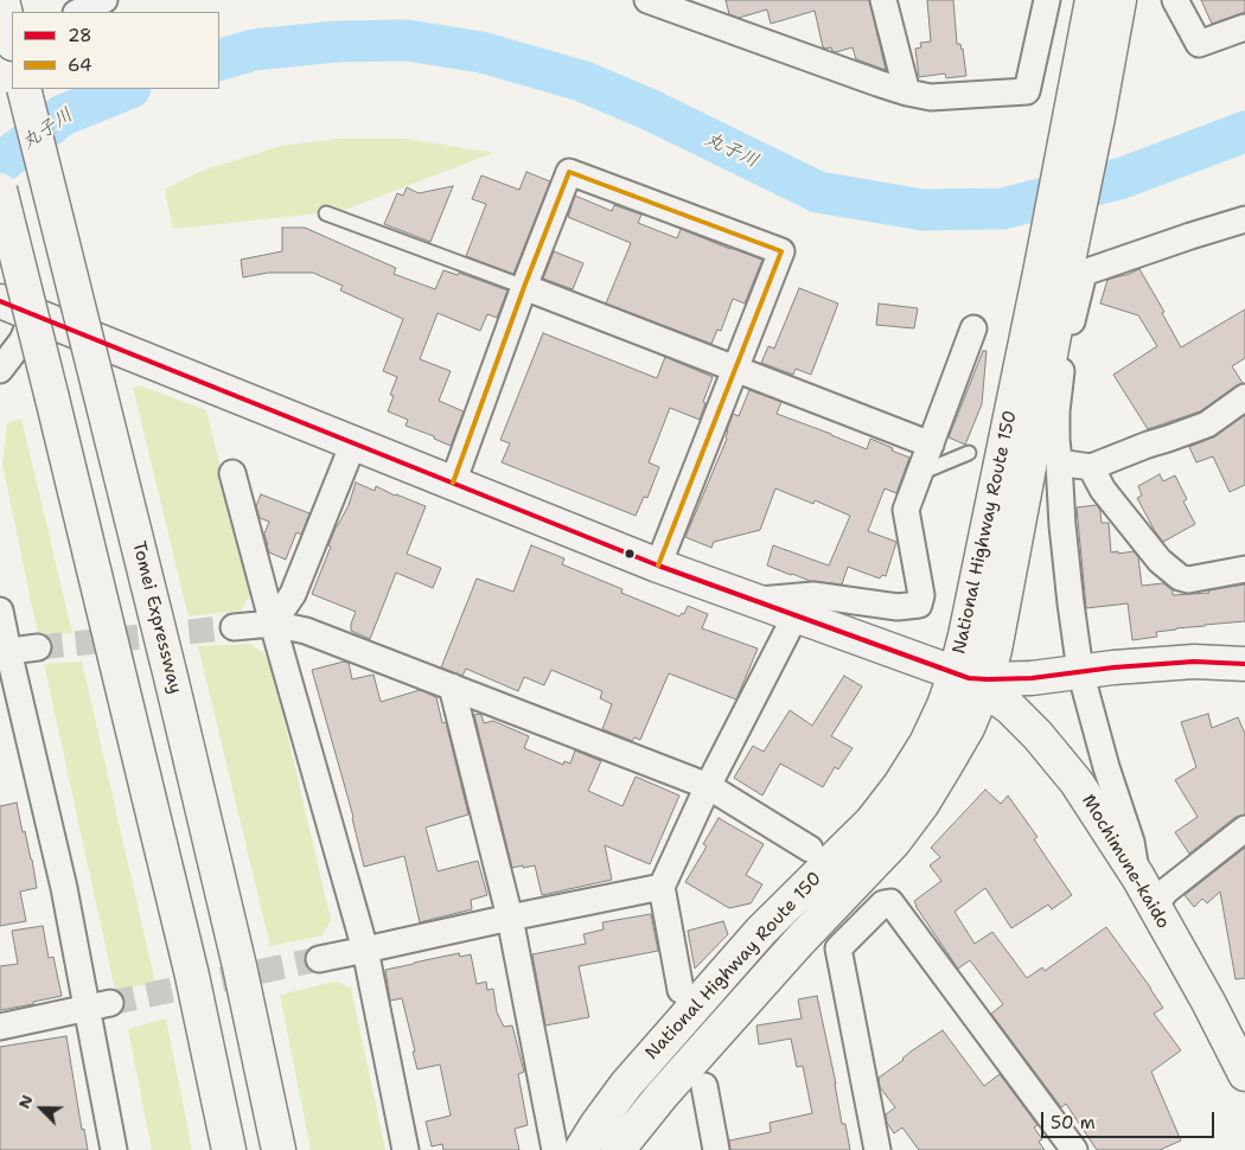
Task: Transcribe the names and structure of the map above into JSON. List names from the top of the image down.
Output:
{
  "streets": {
    "main road": ["National Highway Route 150", "Tomei Expressway", "Mochimune-kaido"]
  },
  "crossings": [
    ["National Highway Route 150", "Mochimune-kaido"]
  ],
  "water": ["丸子川"],
  "lines": ["transit line 64", "transit line 28"],
  "legend": ["28", "64"],
  "scale_bar": "50 m",
  "north": "top left"
}
